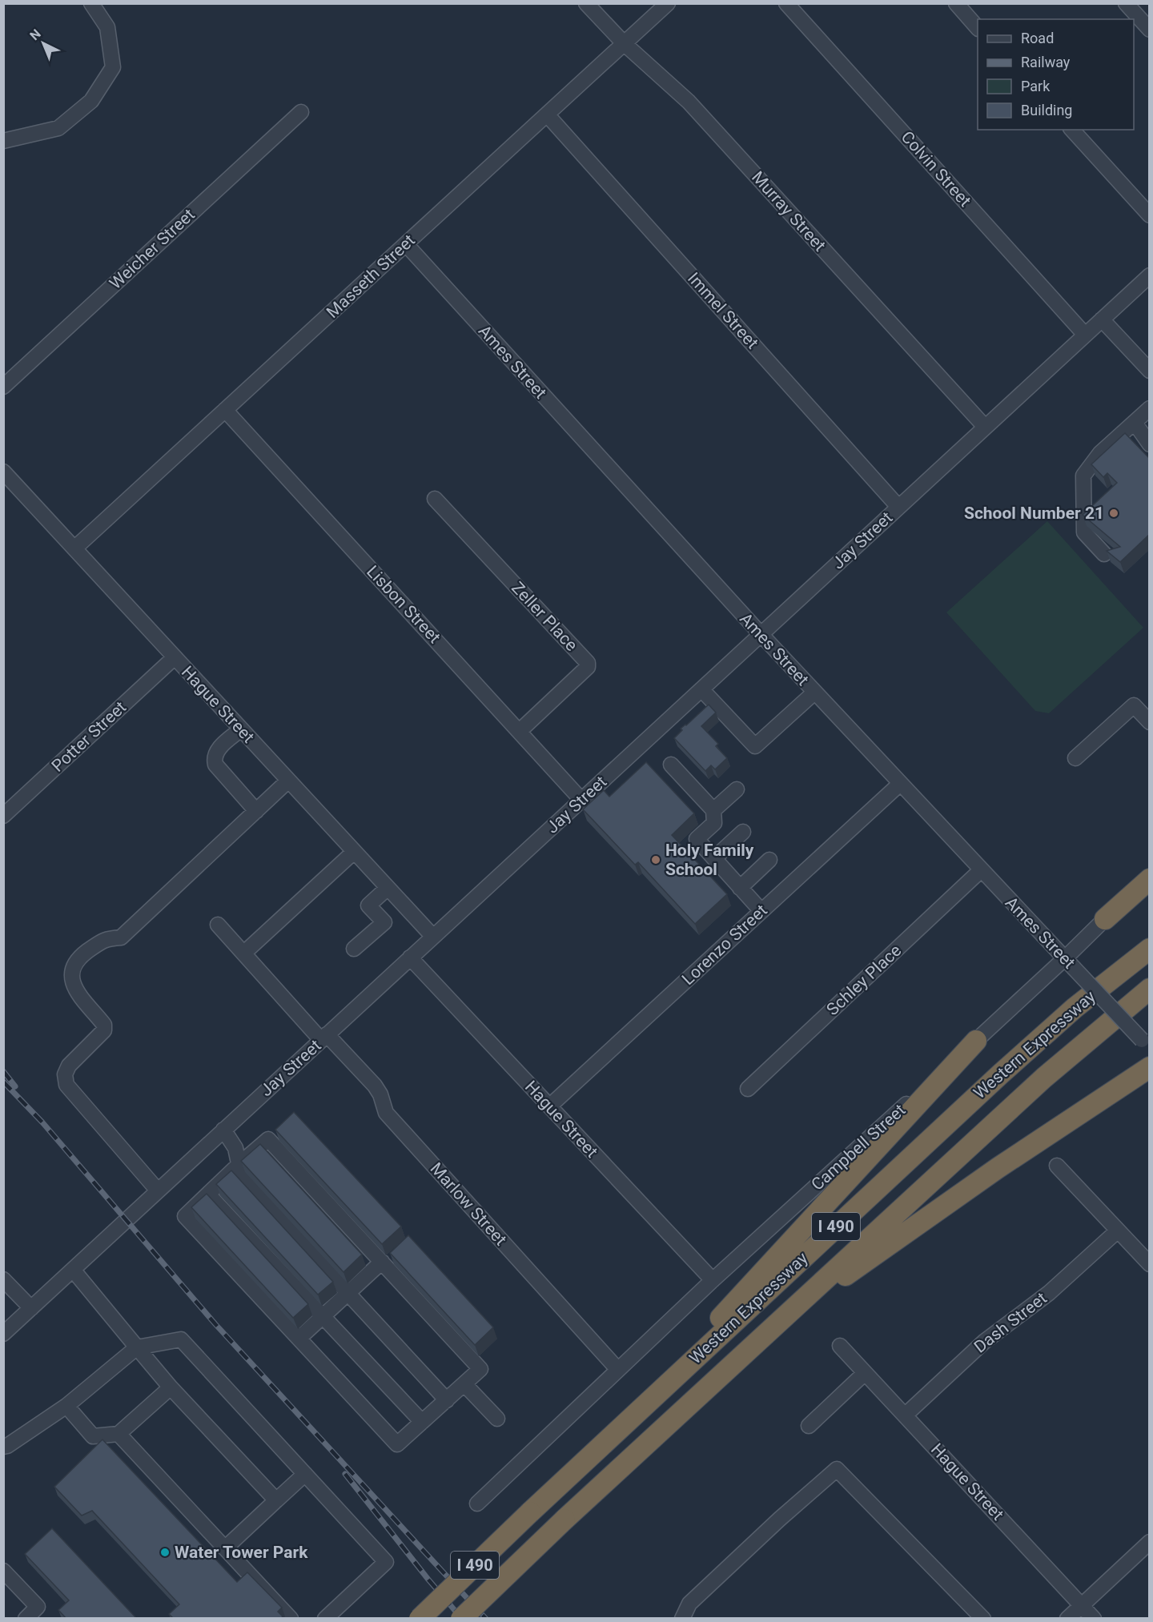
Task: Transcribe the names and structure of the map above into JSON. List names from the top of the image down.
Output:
{
  "streets": {
    "highway": ["Western Expressway", "I 490"],
    "street": [
      "Colvin Street",
      "Murray Street",
      "Weicher Street",
      "Masseth Street",
      "Immel Street",
      "Ames Street",
      "Jay Street",
      "Lisbon Street",
      "Zeller Place",
      "Hague Street",
      "Potter Street",
      "Lorenzo Street",
      "Schley Place",
      "Campbell Street",
      "Marlow Street",
      "Dash Street"
    ]
  },
  "crossings": [
    ["Colvin Street", "Jay Street"],
    ["Murray Street", "Masseth Street"],
    ["Murray Street", "Jay Street"],
    ["Masseth Street", "Immel Street"],
    ["Masseth Street", "Ames Street"],
    ["Masseth Street", "Lisbon Street"],
    ["Masseth Street", "Hague Street"],
    ["Immel Street", "Jay Street"],
    ["Ames Street", "Jay Street"],
    ["Ames Street", "Lorenzo Street"],
    ["Ames Street", "Schley Place"],
    ["Ames Street", "Campbell Street"],
    ["Jay Street", "Lisbon Street"],
    ["Jay Street", "Hague Street"],
    ["Jay Street", "Marlow Street"],
    ["Lisbon Street", "Zeller Place"],
    ["Hague Street", "Potter Street"],
    ["Hague Street", "Lorenzo Street"],
    ["Hague Street", "Campbell Street"],
    ["Hague Street", "Dash Street"],
    ["Campbell Street", "Marlow Street"]
  ],
  "places": ["School Number 21", "Holy Family School", "Water Tower Park"],
  "legend": [
    "Road",
    "Railway",
    "Park",
    "Building"
  ],
  "north": "top left"
}
